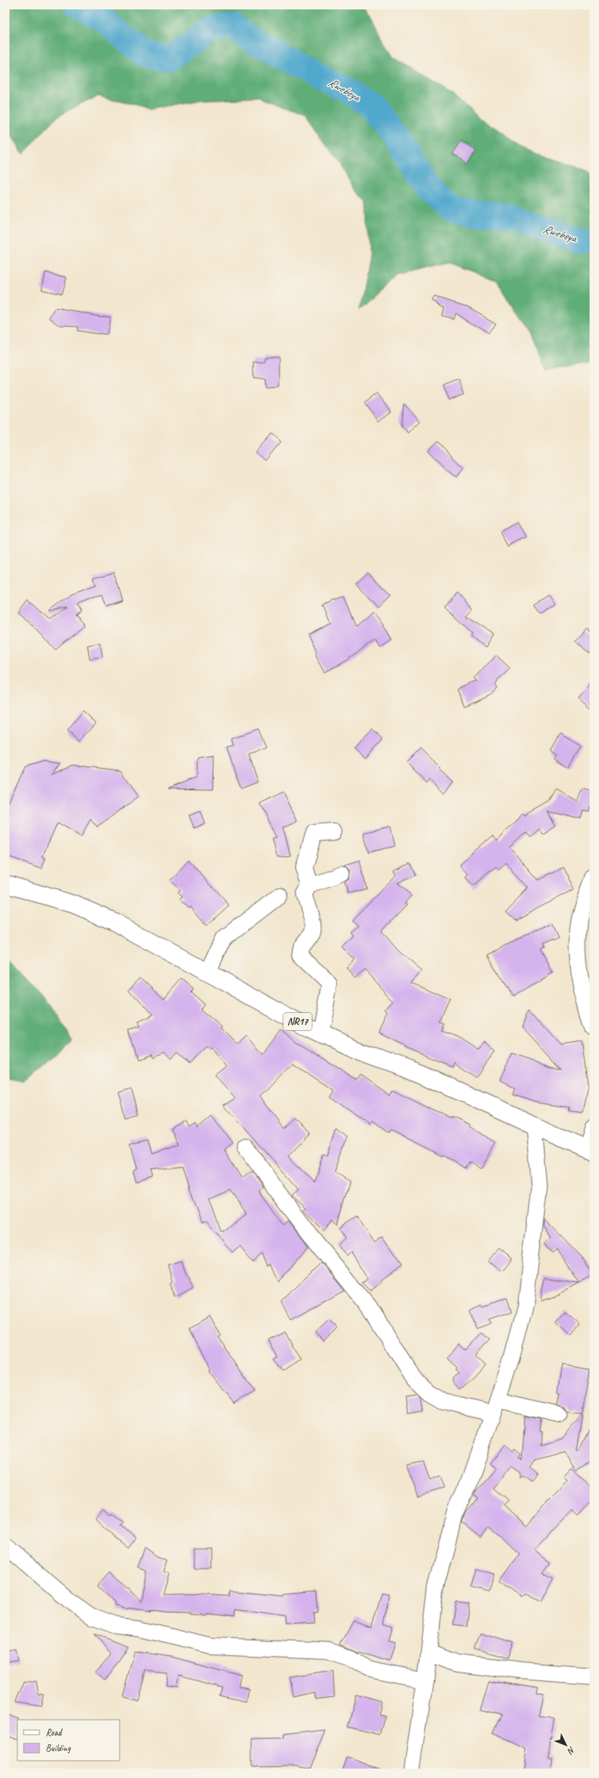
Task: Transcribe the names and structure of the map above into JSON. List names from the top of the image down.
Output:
{
  "streets": {
    "main road": ["NR17"]
  },
  "water": ["Rwebeya"],
  "legend": ["Road", "Building"],
  "north": "bottom right"
}
